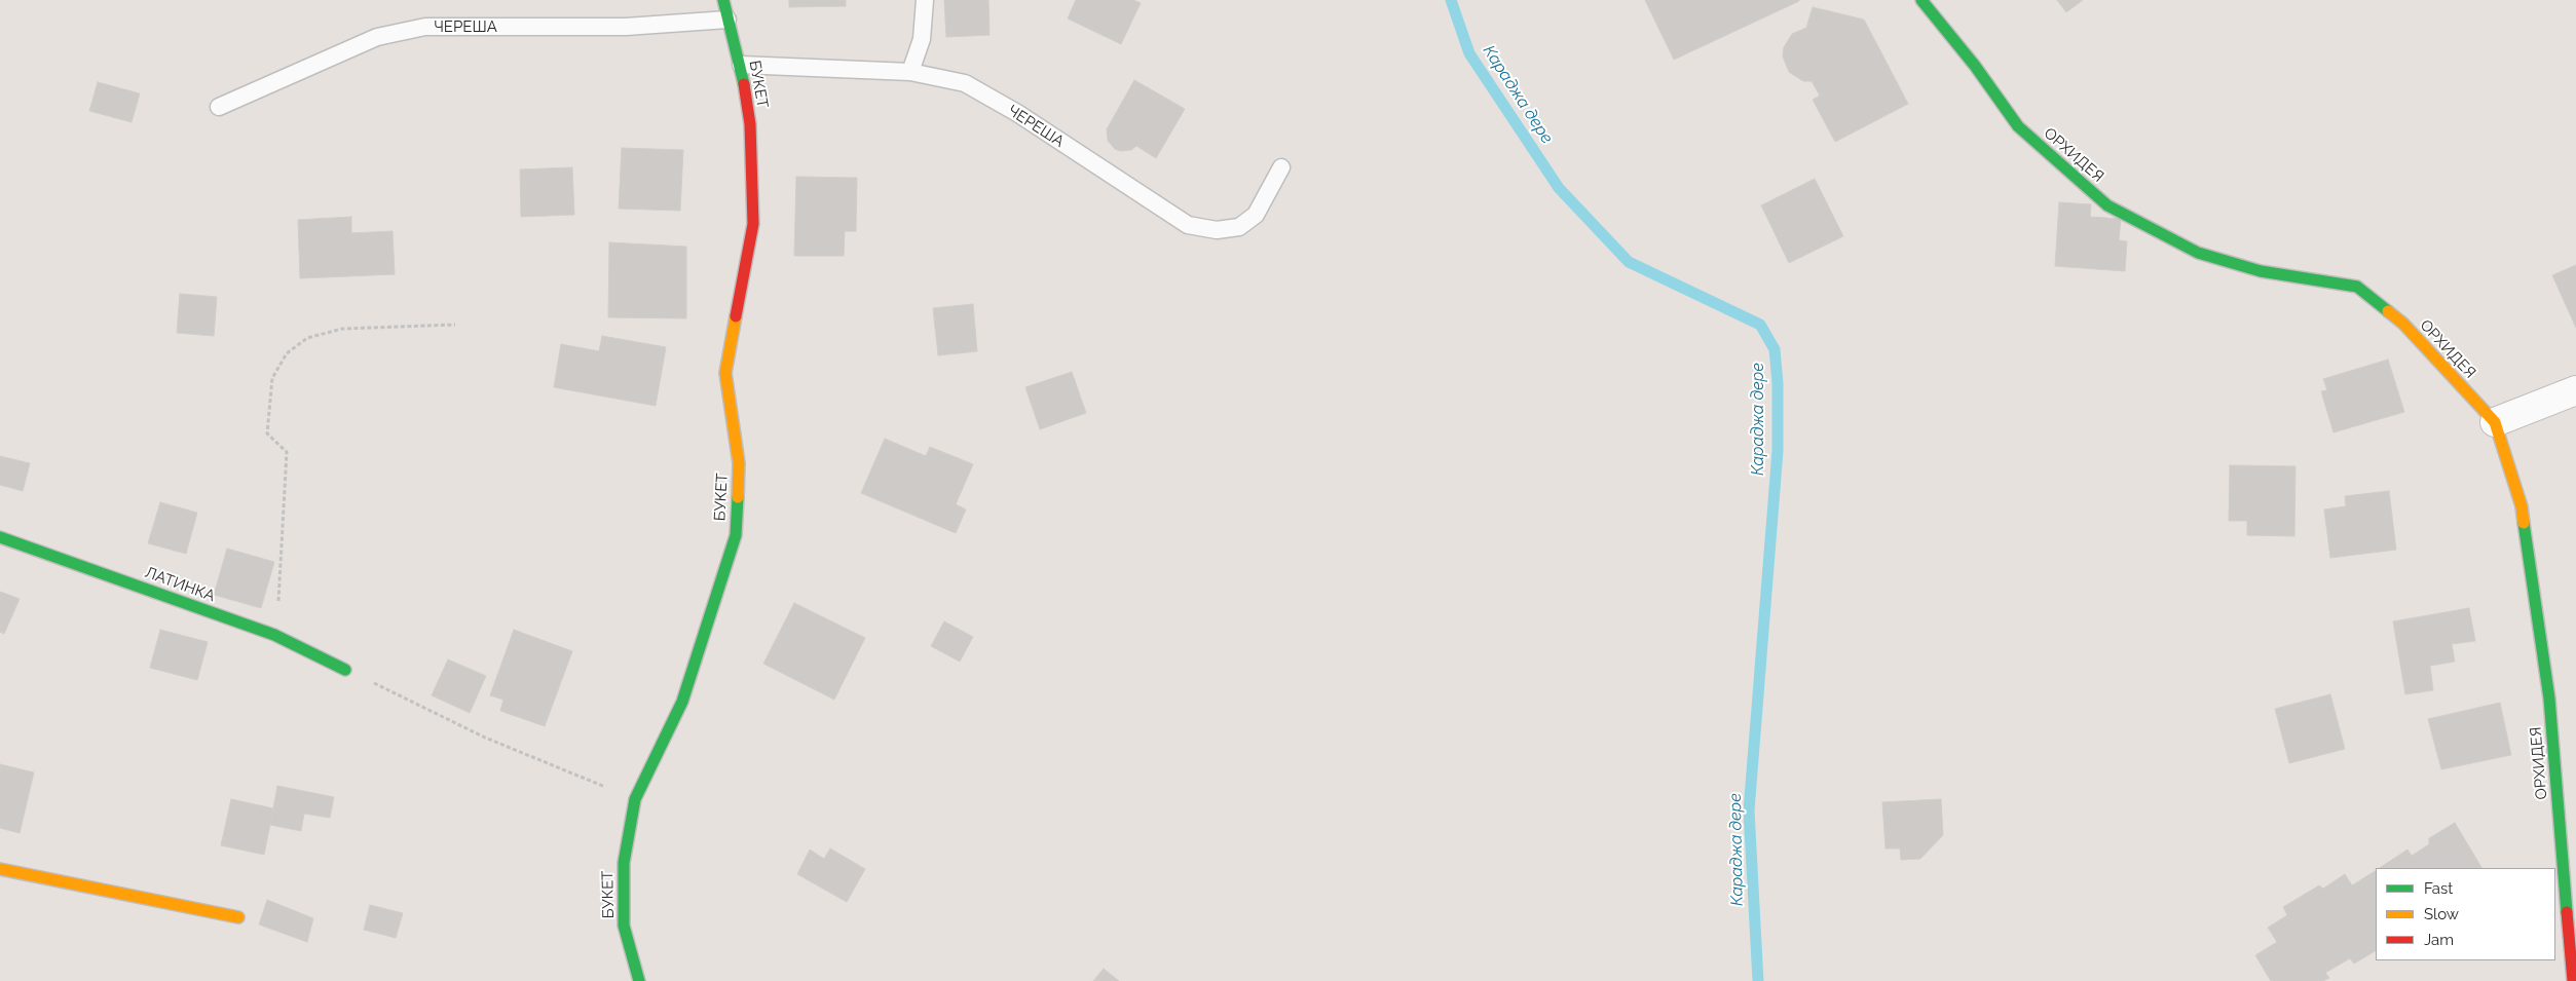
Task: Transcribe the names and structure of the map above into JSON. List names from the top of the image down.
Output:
{
  "streets": {
    "street": ["БУКЕТ", "ОРХИДЕЯ", "ЛАТИНКА"],
    "lane": ["ЧЕРЕША"]
  },
  "crossings": [
    ["ЧЕРЕША", "БУКЕТ"]
  ],
  "water": ["Караджа дере"],
  "legend": ["Fast", "Slow", "Jam"]
}
